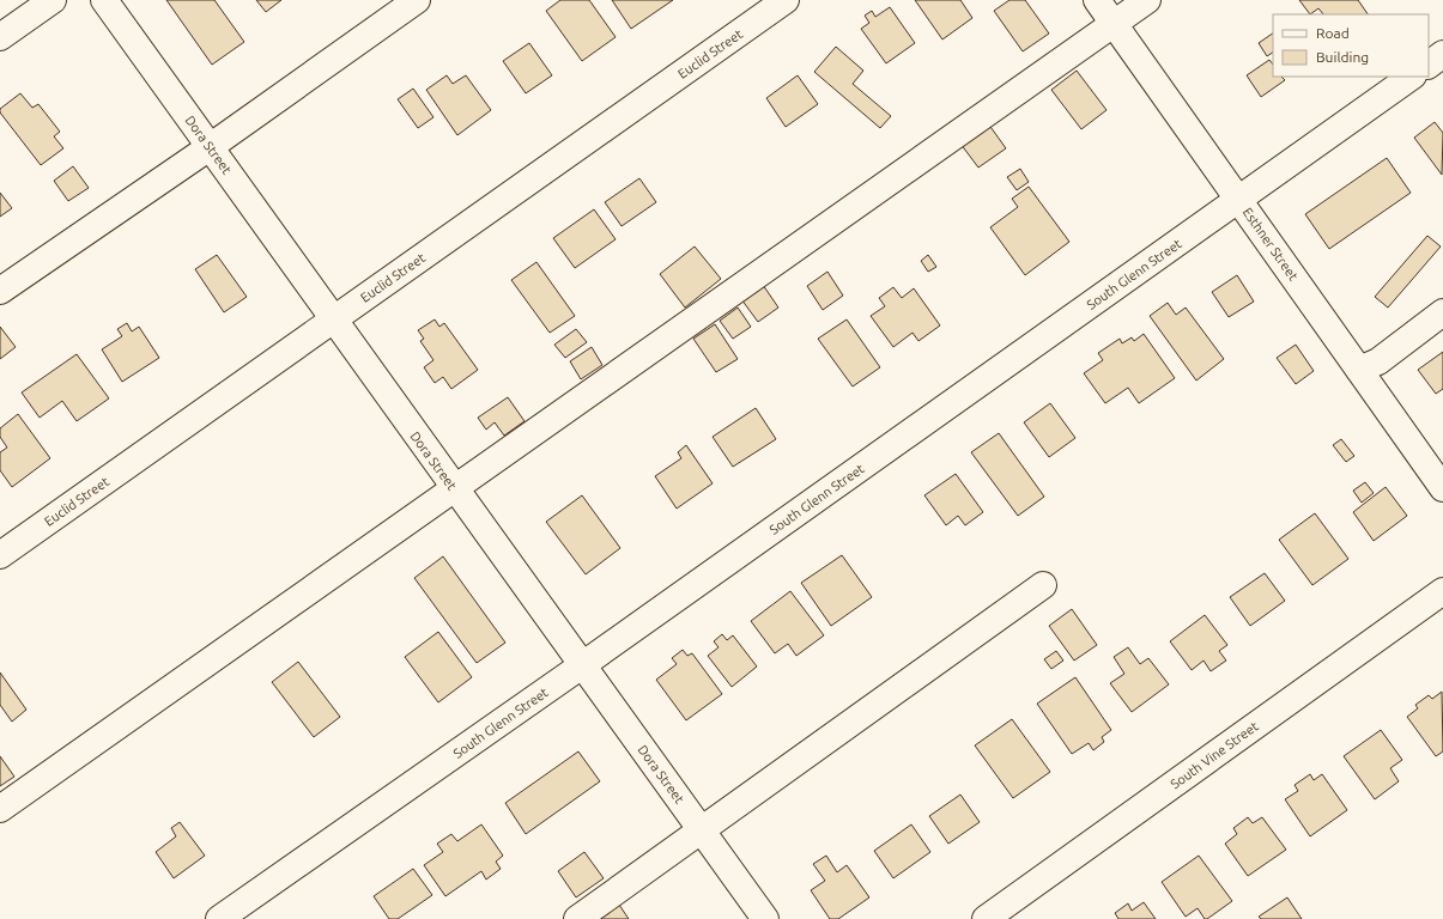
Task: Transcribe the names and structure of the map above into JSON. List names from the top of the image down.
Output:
{
  "streets": {
    "street": [
      "Euclid Street",
      "Dora Street",
      "Esthner Street",
      "South Glenn Street",
      "South Vine Street"
    ]
  },
  "crossings": [
    ["Euclid Street", "Dora Street"],
    ["Dora Street", "South Glenn Street"],
    ["Esthner Street", "South Glenn Street"]
  ],
  "legend": ["Road", "Building"]
}
